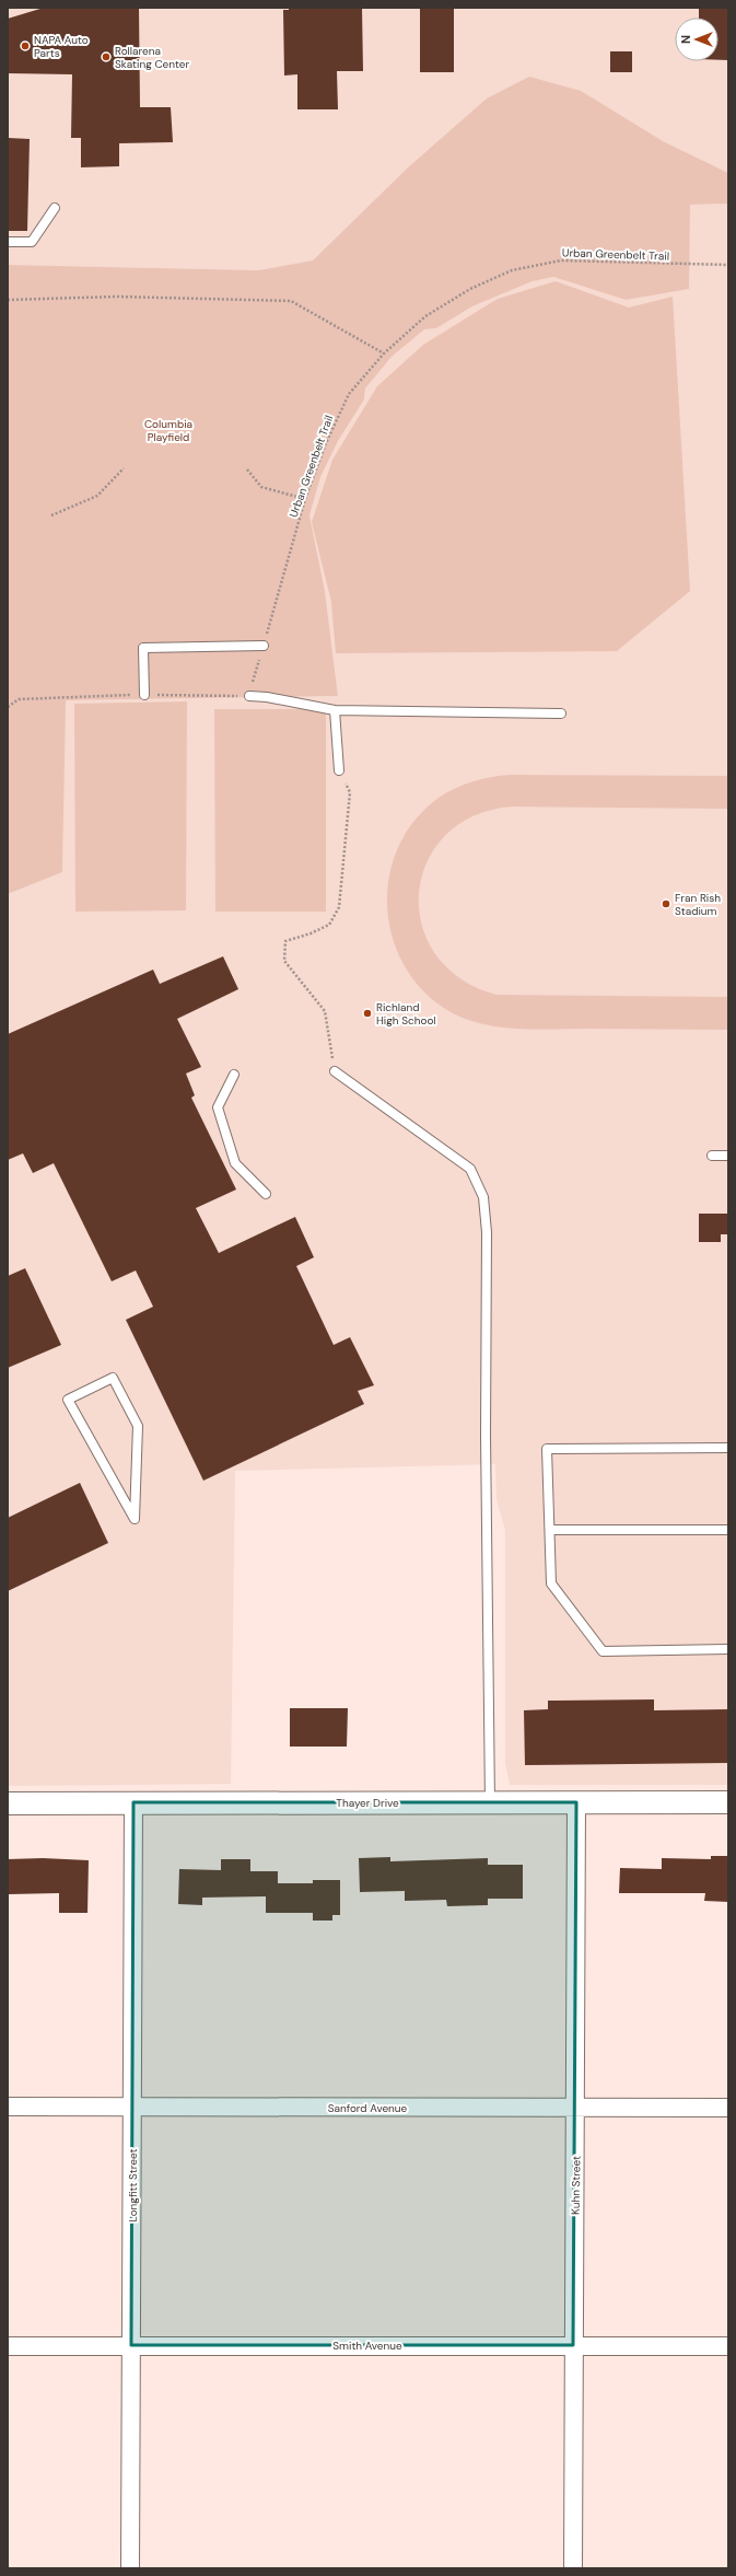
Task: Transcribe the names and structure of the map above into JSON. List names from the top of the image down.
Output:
{
  "streets": {
    "street": [
      "Thayer Drive",
      "Sanford Avenue",
      "Longfitt Street",
      "Kuhn Street",
      "Smith Avenue"
    ],
    "path": ["Urban Greenbelt Trail"]
  },
  "crossings": [
    ["Thayer Drive", "Longfitt Street"],
    ["Thayer Drive", "Kuhn Street"],
    ["Sanford Avenue", "Longfitt Street"],
    ["Sanford Avenue", "Kuhn Street"],
    ["Longfitt Street", "Smith Avenue"],
    ["Kuhn Street", "Smith Avenue"]
  ],
  "parks": ["Columbia Playfield"],
  "places": [
    "NAPA Auto Parts",
    "Rollarena Skating Center",
    "Fran Rish Stadium",
    "Richland High School"
  ],
  "north": "left"
}
